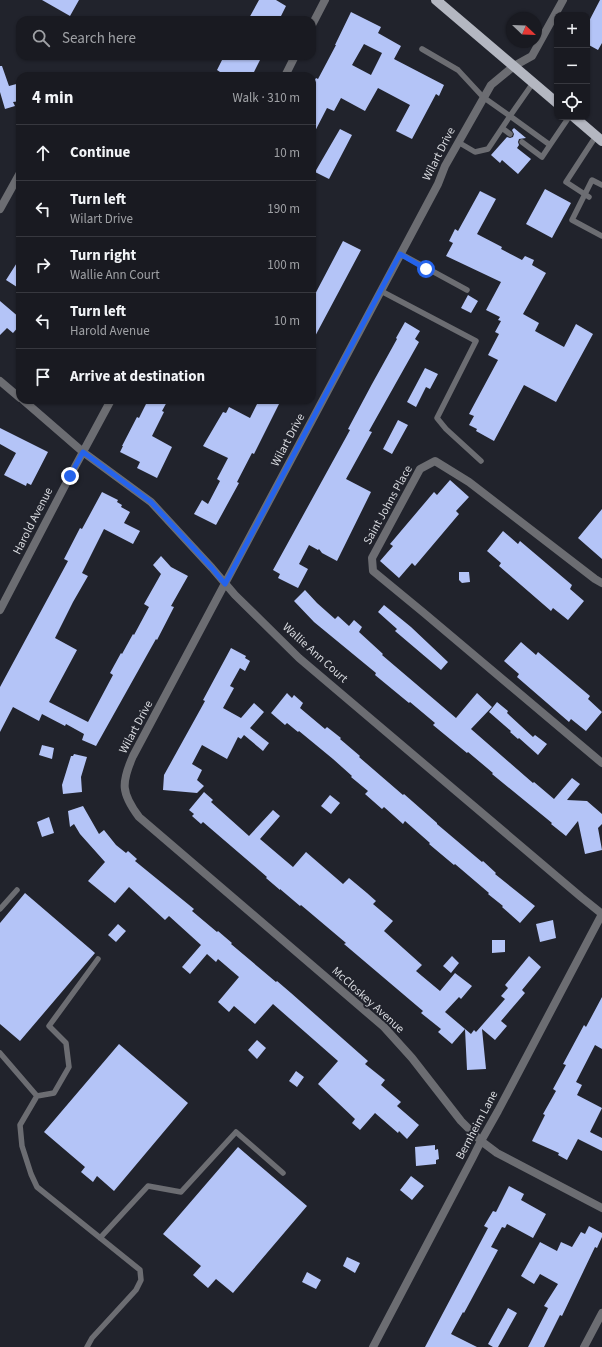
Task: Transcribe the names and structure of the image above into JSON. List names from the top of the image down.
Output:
{
  "streets": {
    "street": [
      "Wilart Drive",
      "Saint Johns Place",
      "Harold Avenue",
      "Wallie Ann Court",
      "McCloskey Avenue",
      "Bernheim Lane"
    ]
  },
  "crossings": [
    ["Wilart Drive", "Wallie Ann Court"],
    ["Wilart Drive", "McCloskey Avenue"],
    ["Harold Avenue", "Wallie Ann Court"],
    ["Wallie Ann Court", "Bernheim Lane"],
    ["McCloskey Avenue", "Bernheim Lane"]
  ],
  "north": "bottom right",
  "page": {
    "map_buttons": ["+", "−"],
    "search": "Search here",
    "heading": ["4 min", "Walk · 310 m"],
    "list": [
      ["Continue", "10 m"],
      ["Turn left", "Wilart Drive", "190 m"],
      ["Turn right", "Wallie Ann Court", "100 m"],
      ["Turn left", "Harold Avenue", "10 m"],
      "Arrive at destination"
    ]
  }
}
